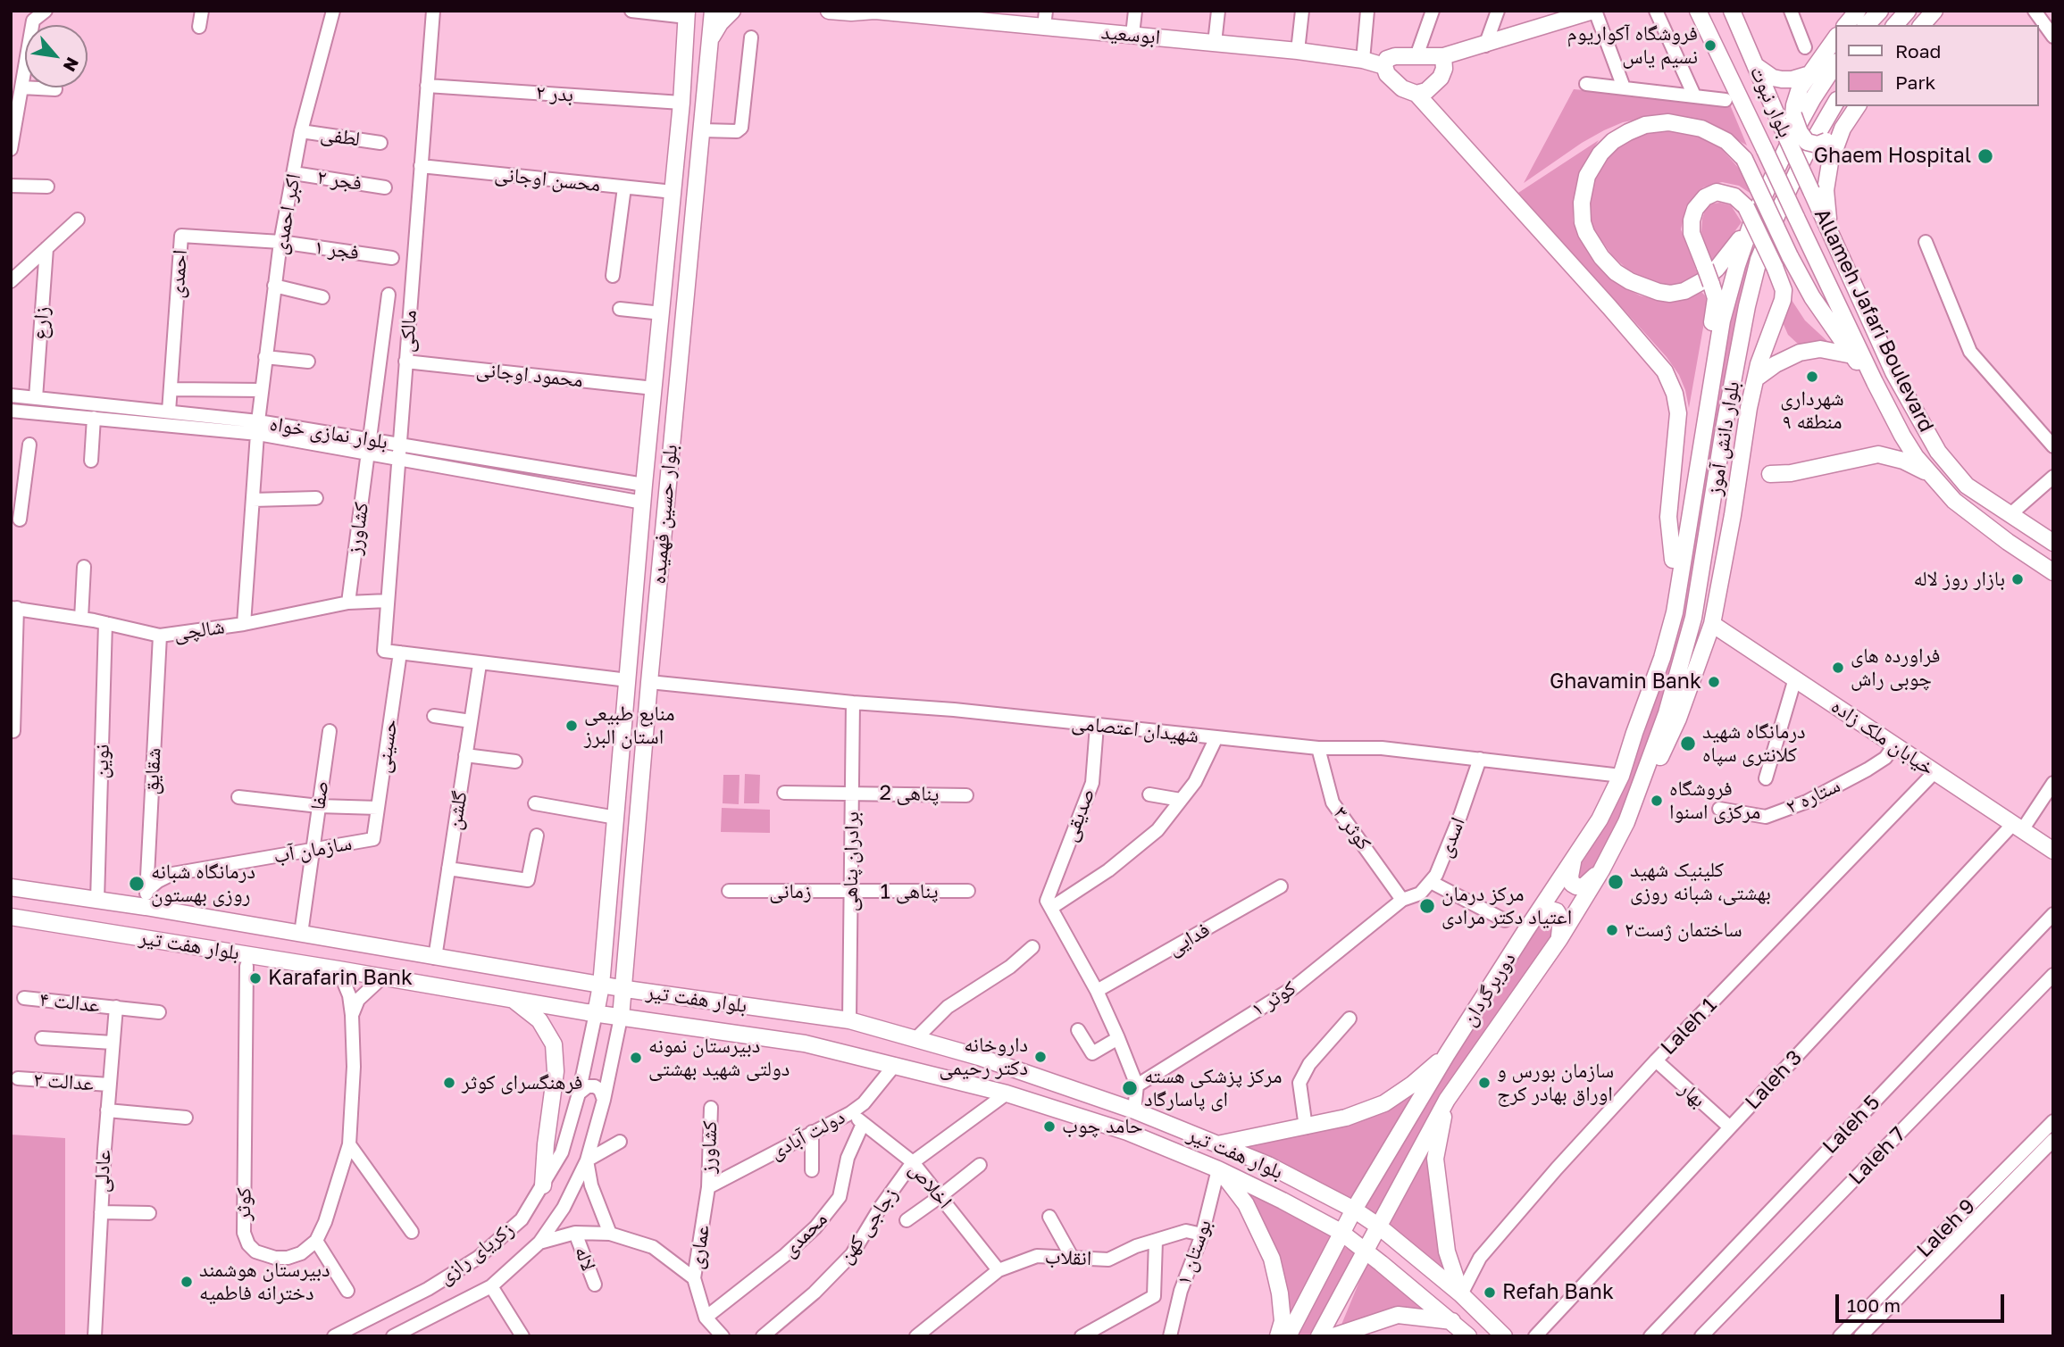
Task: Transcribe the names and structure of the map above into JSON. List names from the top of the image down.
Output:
{
  "streets": {
    "main road": [
      "ابوسعید",
      "بلوار نبوت",
      "Allameh Jafari Boulevard",
      "بلوار دانش آموز",
      "بلوار حسین فهمیده",
      "خیابان ملک زاده",
      "بلوار هفت تیر",
      "دوربرگردان"
    ],
    "street": [
      "بدر ۲",
      "لطفی",
      "محسن اوجانی",
      "فجر ۲",
      "اکبر احمدی",
      "فجر ۱",
      "احمدی",
      "زارع",
      "مالکی",
      "محمود اوجانی",
      "بلوار نمازی خواه",
      "کشاورز",
      "شالچی",
      "شهیدان اعتصامی",
      "حسینی",
      "نوین",
      "شقایق",
      "پناهی 2",
      "صفا",
      "ستاره ۲",
      "گلشن",
      "صدیقی",
      "کوثر ۳",
      "اسدی",
      "سازمان آب",
      "برادران پناهی",
      "زمانی",
      "پناهی 1",
      "فدایی",
      "کوثر ۱",
      "عدالت ۴",
      "Laleh 1",
      "Laleh 3",
      "عدالت ۲",
      "بهار",
      "Laleh 5",
      "دولت آبادی",
      "Laleh 7",
      "عادلی",
      "اخلاص",
      "کوثر",
      "زجاجی کهن",
      "Laleh 9",
      "محمدی",
      "عماری",
      "بوستان ۱",
      "زکریای رازی",
      "انقلاب",
      "لاله"
    ]
  },
  "crossings": [
    ["بدر ۲", "مالکی"],
    ["بدر ۲", "بلوار حسین فهمیده"],
    ["بلوار نبوت", "Allameh Jafari Boulevard"],
    ["لطفی", "اکبر احمدی"],
    ["محسن اوجانی", "مالکی"],
    ["محسن اوجانی", "بلوار حسین فهمیده"],
    ["فجر ۲", "اکبر احمدی"],
    ["اکبر احمدی", "فجر ۱"],
    ["اکبر احمدی", "احمدی"],
    ["اکبر احمدی", "بلوار نمازی خواه"],
    ["اکبر احمدی", "شالچی"],
    ["فجر ۱", "احمدی"],
    ["احمدی", "بلوار نمازی خواه"],
    ["زارع", "بلوار نمازی خواه"],
    ["مالکی", "محمود اوجانی"],
    ["مالکی", "بلوار نمازی خواه"],
    ["مالکی", "شالچی"],
    ["مالکی", "حسینی"],
    ["محمود اوجانی", "بلوار حسین فهمیده"],
    ["بلوار نمازی خواه", "بلوار حسین فهمیده"],
    ["بلوار نمازی خواه", "کشاورز"],
    ["بلوار دانش آموز", "دوربرگردان"],
    ["بلوار حسین فهمیده", "شهیدان اعتصامی"],
    ["بلوار حسین فهمیده", "بلوار هفت تیر"],
    ["بلوار حسین فهمیده", "زکریای رازی"],
    ["کشاورز", "شالچی"],
    ["کشاورز", "دولت آبادی"],
    ["کشاورز", "عماری"],
    ["شالچی", "نوین"],
    ["شالچی", "شقایق"],
    ["شهیدان اعتصامی", "صدیقی"],
    ["شهیدان اعتصامی", "کوثر ۳"],
    ["شهیدان اعتصامی", "اسدی"],
    ["شهیدان اعتصامی", "برادران پناهی"],
    ["شهیدان اعتصامی", "دوربرگردان"],
    ["خیابان ملک زاده", "ستاره ۲"],
    ["خیابان ملک زاده", "Laleh 1"],
    ["خیابان ملک زاده", "Laleh 3"],
    ["حسینی", "سازمان آب"],
    ["نوین", "بلوار هفت تیر"],
    ["شقایق", "سازمان آب"],
    ["شقایق", "بلوار هفت تیر"],
    ["پناهی 2", "برادران پناهی"],
    ["صفا", "سازمان آب"],
    ["صفا", "بلوار هفت تیر"],
    ["گلشن", "بلوار هفت تیر"],
    ["کوثر ۳", "اسدی"],
    ["کوثر ۳", "کوثر ۱"],
    ["اسدی", "کوثر ۱"],
    ["سازمان آب", "بلوار هفت تیر"],
    ["برادران پناهی", "زمانی"],
    ["برادران پناهی", "پناهی 1"],
    ["برادران پناهی", "بلوار هفت تیر"],
    ["زمانی", "پناهی 1"],
    ["بلوار هفت تیر", "دوربرگردان"],
    ["بلوار هفت تیر", "Laleh 1"],
    ["بلوار هفت تیر", "دولت آبادی"],
    ["بلوار هفت تیر", "بوستان ۱"],
    ["بلوار هفت تیر", "زکریای رازی"],
    ["عدالت ۴", "عادلی"],
    ["Laleh 1", "بهار"],
    ["Laleh 3", "بهار"],
    ["عدالت ۲", "عادلی"],
    ["دولت آبادی", "اخلاص"],
    ["دولت آبادی", "عماری"],
    ["اخلاص", "زجاجی کهن"],
    ["اخلاص", "محمدی"],
    ["اخلاص", "انقلاب"],
    ["محمدی", "عماری"],
    ["بوستان ۱", "انقلاب"]
  ],
  "places": [
    "فروشگاه آکواریوم نسیم یاس",
    "Ghaem Hospital",
    "شهرداری منطقه ۹",
    "بازار روز لاله",
    "فراورده های چوبی راش",
    "Ghavamin Bank",
    "منابع طبیعی استان البرز",
    "درمانگاه شهید کلانتری سپاه",
    "فروشگاه مرکزی اسنوا",
    "کلینیک شهید بهشتی، شبانه روزی",
    "درمانگاه شبانه روزی بهستون",
    "مرکز درمان اعتیاد دکتر مرادی",
    "ساختمان ژست۲",
    "Karafarin Bank",
    "داروخانه دکتر رحیمی",
    "دبیرستان نمونه دولتی شهید بهشتی",
    "فرهنگسرای کوثر",
    "سازمان بورس و اوراق بهادر کرج",
    "مرکز پزشکی هسته ای پاسارگاد",
    "حامد چوب",
    "دبیرستان هوشمند دخترانه فاطمیه",
    "Refah Bank"
  ],
  "legend": ["Road", "Park"],
  "scale_bar": "100 m",
  "north": "bottom right"
}
